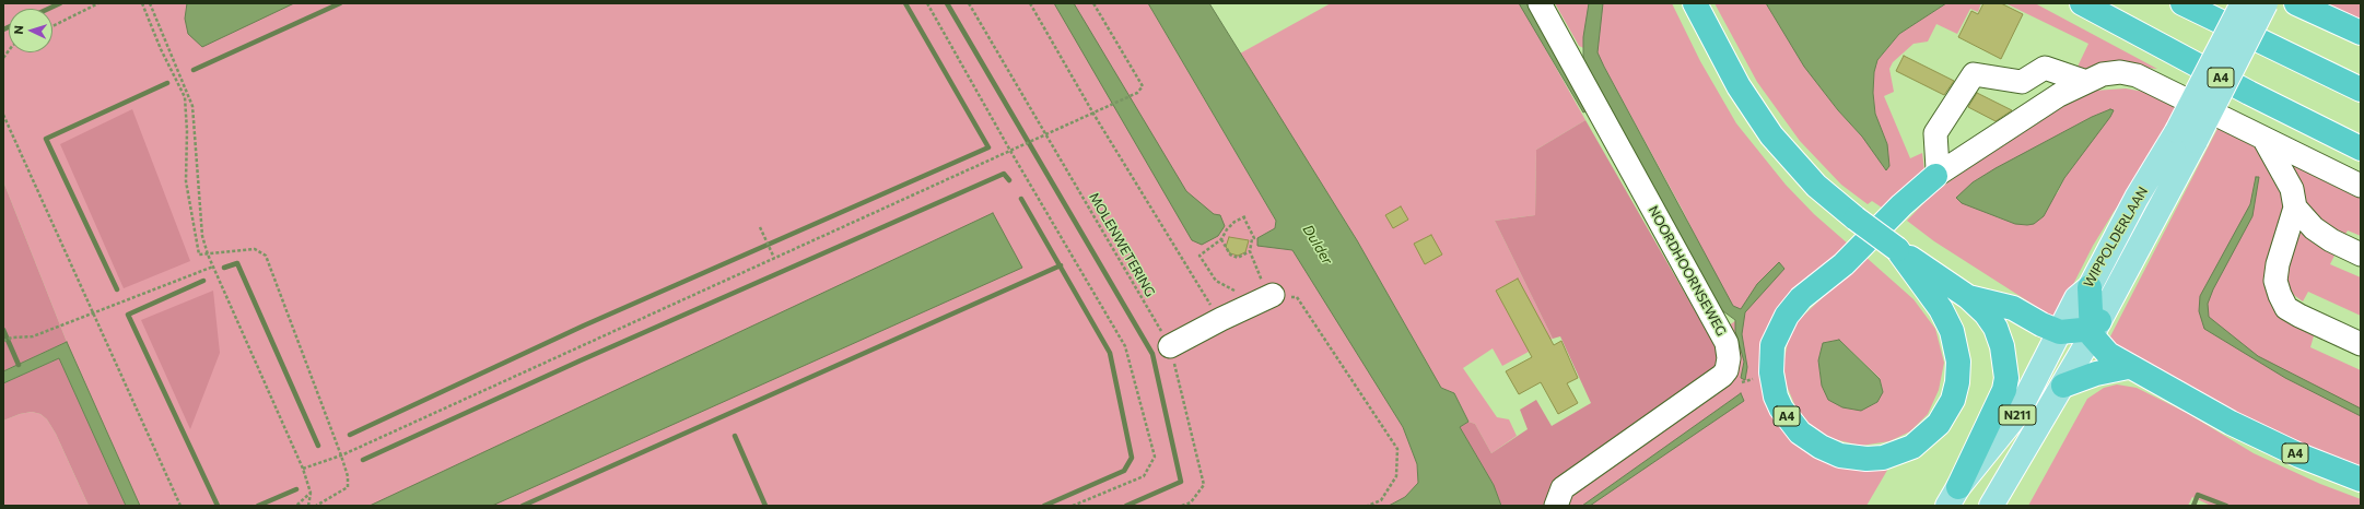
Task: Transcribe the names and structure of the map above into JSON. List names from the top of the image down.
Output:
{
  "streets": {
    "highway": ["A4"],
    "main road": ["WIPPOLDERLAAN", "N211"],
    "street": ["NOORDHOORNSEWEG"],
    "path": ["MOLENWETERING"]
  },
  "crossings": [
    ["A4", "WIPPOLDERLAAN"]
  ],
  "water": ["Dulder"],
  "north": "left"
}
